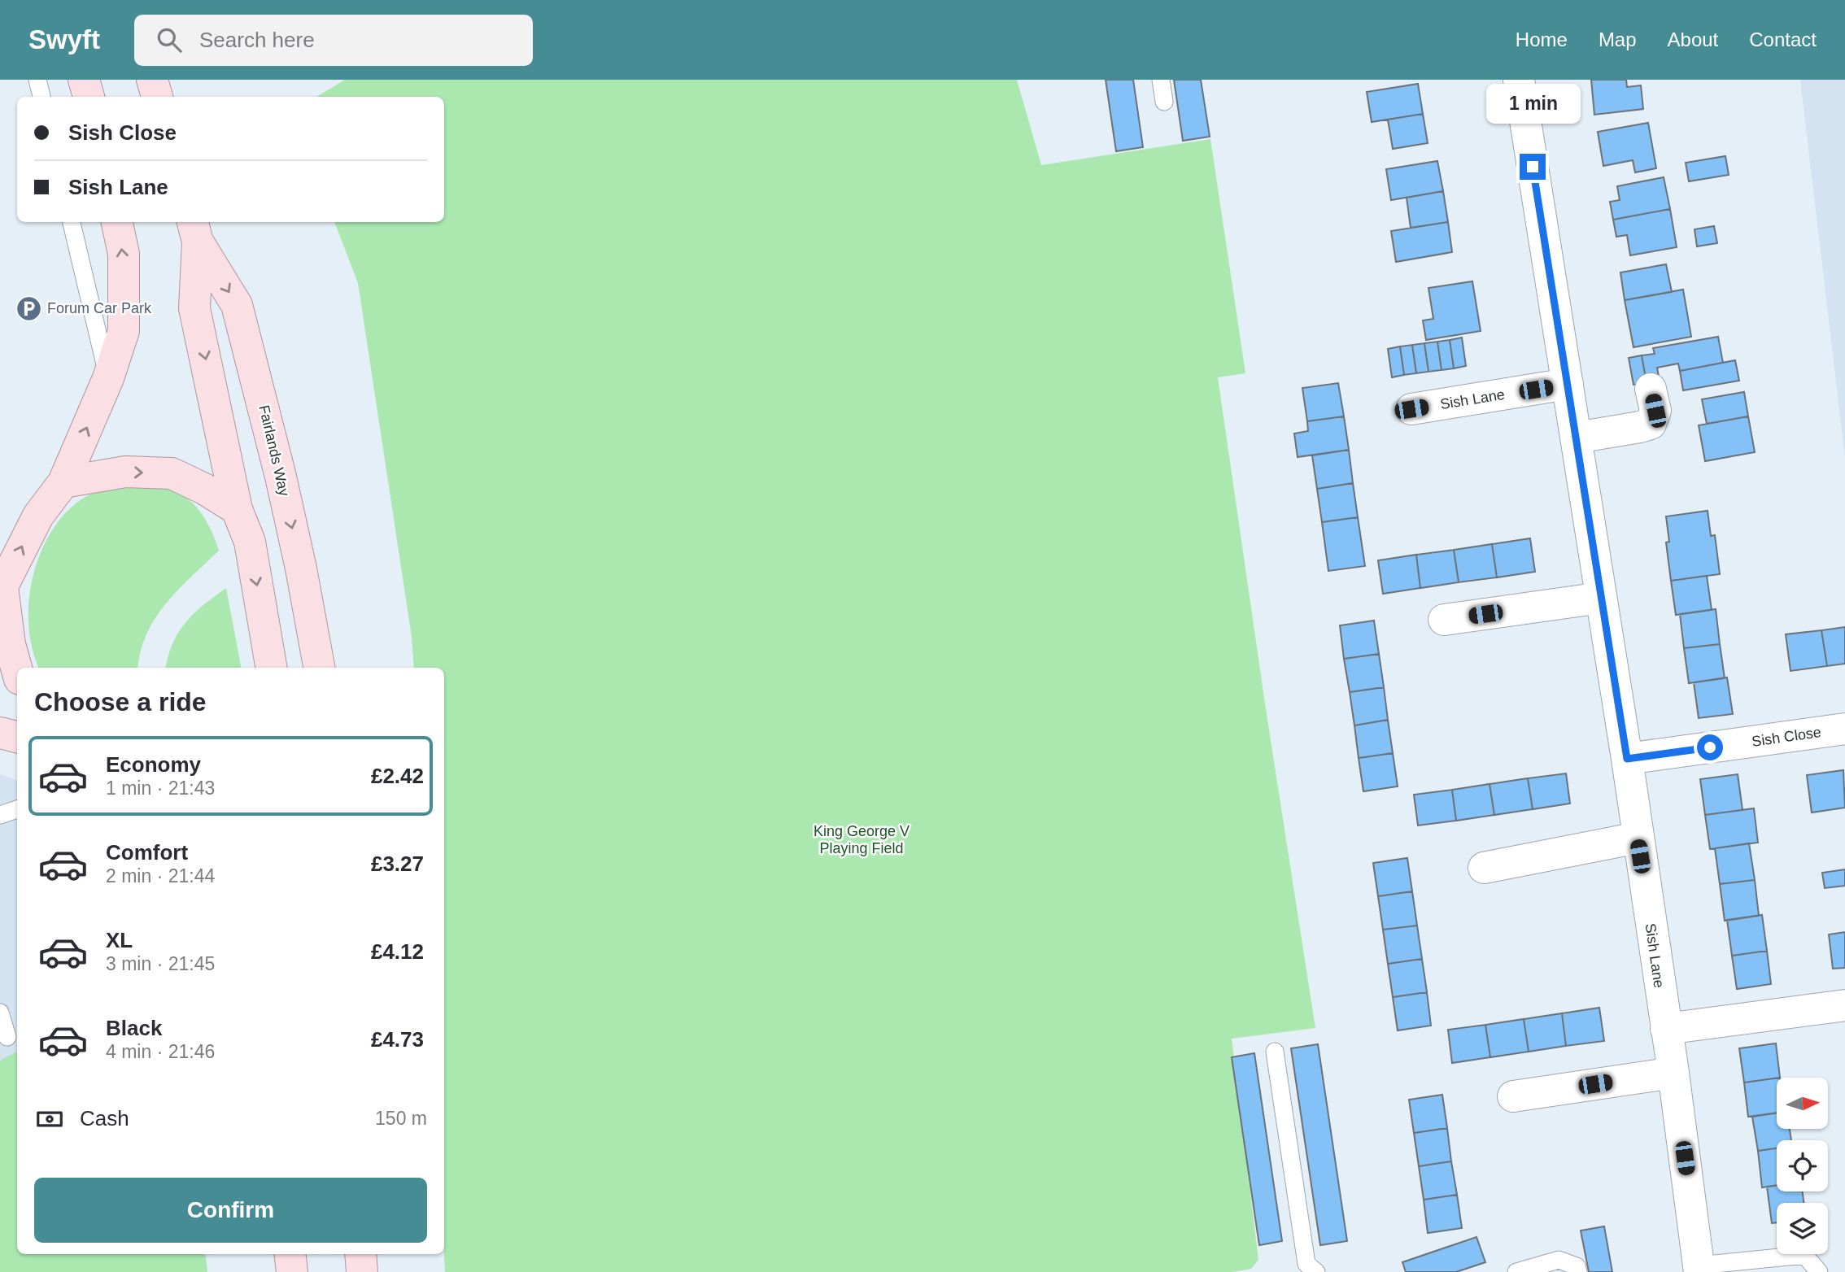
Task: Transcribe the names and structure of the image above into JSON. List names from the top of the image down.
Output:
{
  "streets": {
    "main road": ["Fairlands Way"],
    "street": ["Sish Lane", "Sish Close"]
  },
  "crossings": [
    ["Sish Lane", "Sish Close"]
  ],
  "one_way": ["Fairlands Way"],
  "parks": ["King George V Playing Field"],
  "places": {
    "parking": ["Forum Car Park"]
  },
  "north": "right",
  "page": {
    "header": "Swyft",
    "search": "Search here",
    "nav": [
      "Home",
      "Map",
      "About",
      "Contact"
    ],
    "bubble": "1 min",
    "banner": ["Sish Close", "Sish Lane"],
    "heading": "Choose a ride",
    "list": [
      {
        "name": "Economy",
        "note": "1 min · 21:43",
        "value": "£2.42"
      },
      {
        "name": "Comfort",
        "note": "2 min · 21:44",
        "value": "£3.27"
      },
      {
        "name": "XL",
        "note": "3 min · 21:45",
        "value": "£4.12"
      },
      {
        "name": "Black",
        "note": "4 min · 21:46",
        "value": "£4.73"
      }
    ],
    "pay": ["Cash", "150 m"],
    "buttons": "Confirm"
  }
}
